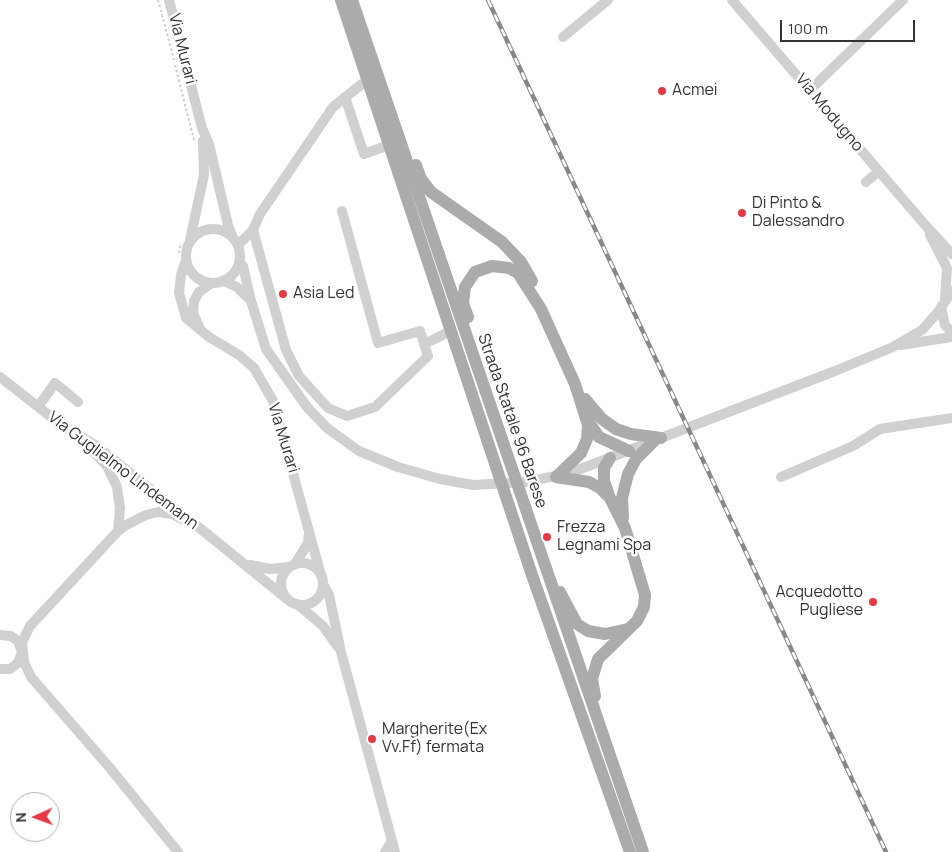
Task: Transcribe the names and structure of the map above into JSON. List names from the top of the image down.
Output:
{
  "streets": {
    "main road": ["Strada Statale 96 Barese"],
    "street": ["Via Murari", "Via Modugno", "Via Guglielmo Lindemann"]
  },
  "crossings": [
    ["Via Murari", "Via Guglielmo Lindemann"]
  ],
  "places": [
    "Acmei",
    "Di Pinto & Dalessandro",
    "Asia Led",
    "Frezza Legnami Spa",
    "Acquedotto Pugliese",
    "Margherite(Ex Vv.Ff) fermata"
  ],
  "scale_bar": "100 m",
  "north": "left"
}
